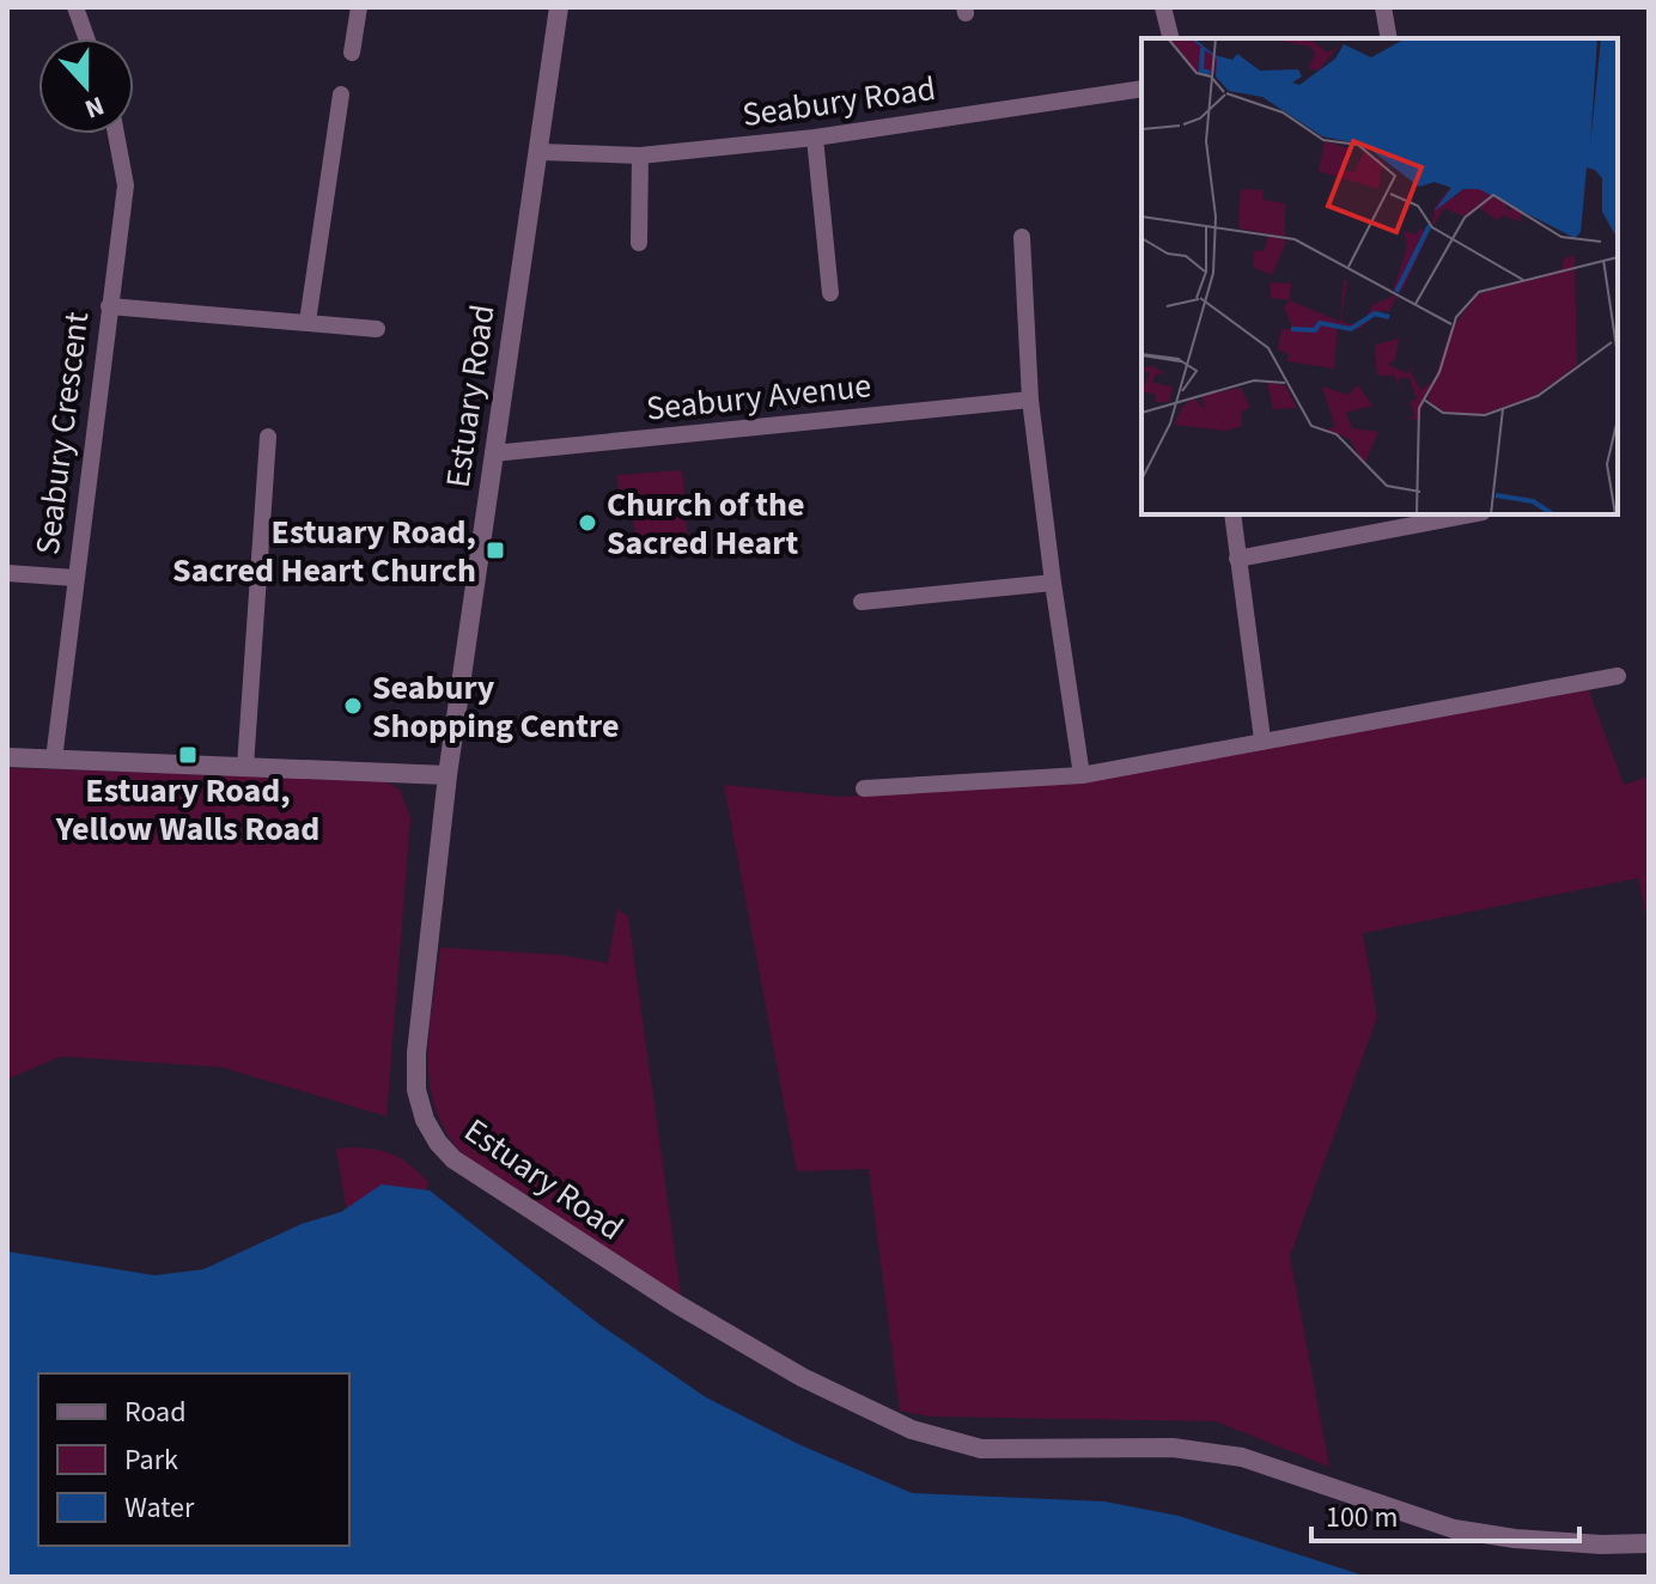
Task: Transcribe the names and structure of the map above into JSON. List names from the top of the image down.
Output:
{
  "streets": {
    "street": [
      "Seabury Road",
      "Estuary Road",
      "Seabury Avenue",
      "Seabury Crescent"
    ]
  },
  "crossings": [
    ["Seabury Road", "Estuary Road"],
    ["Estuary Road", "Seabury Avenue"]
  ],
  "places": {
    "other": ["Church of the Sacred Heart", "Seabury Shopping Centre"],
    "transit": ["Estuary Road, Sacred Heart Church", "Estuary Road, Yellow Walls Road"]
  },
  "legend": ["Road", "Park", "Water"],
  "scale_bar": "100 m",
  "north": "bottom"
}
